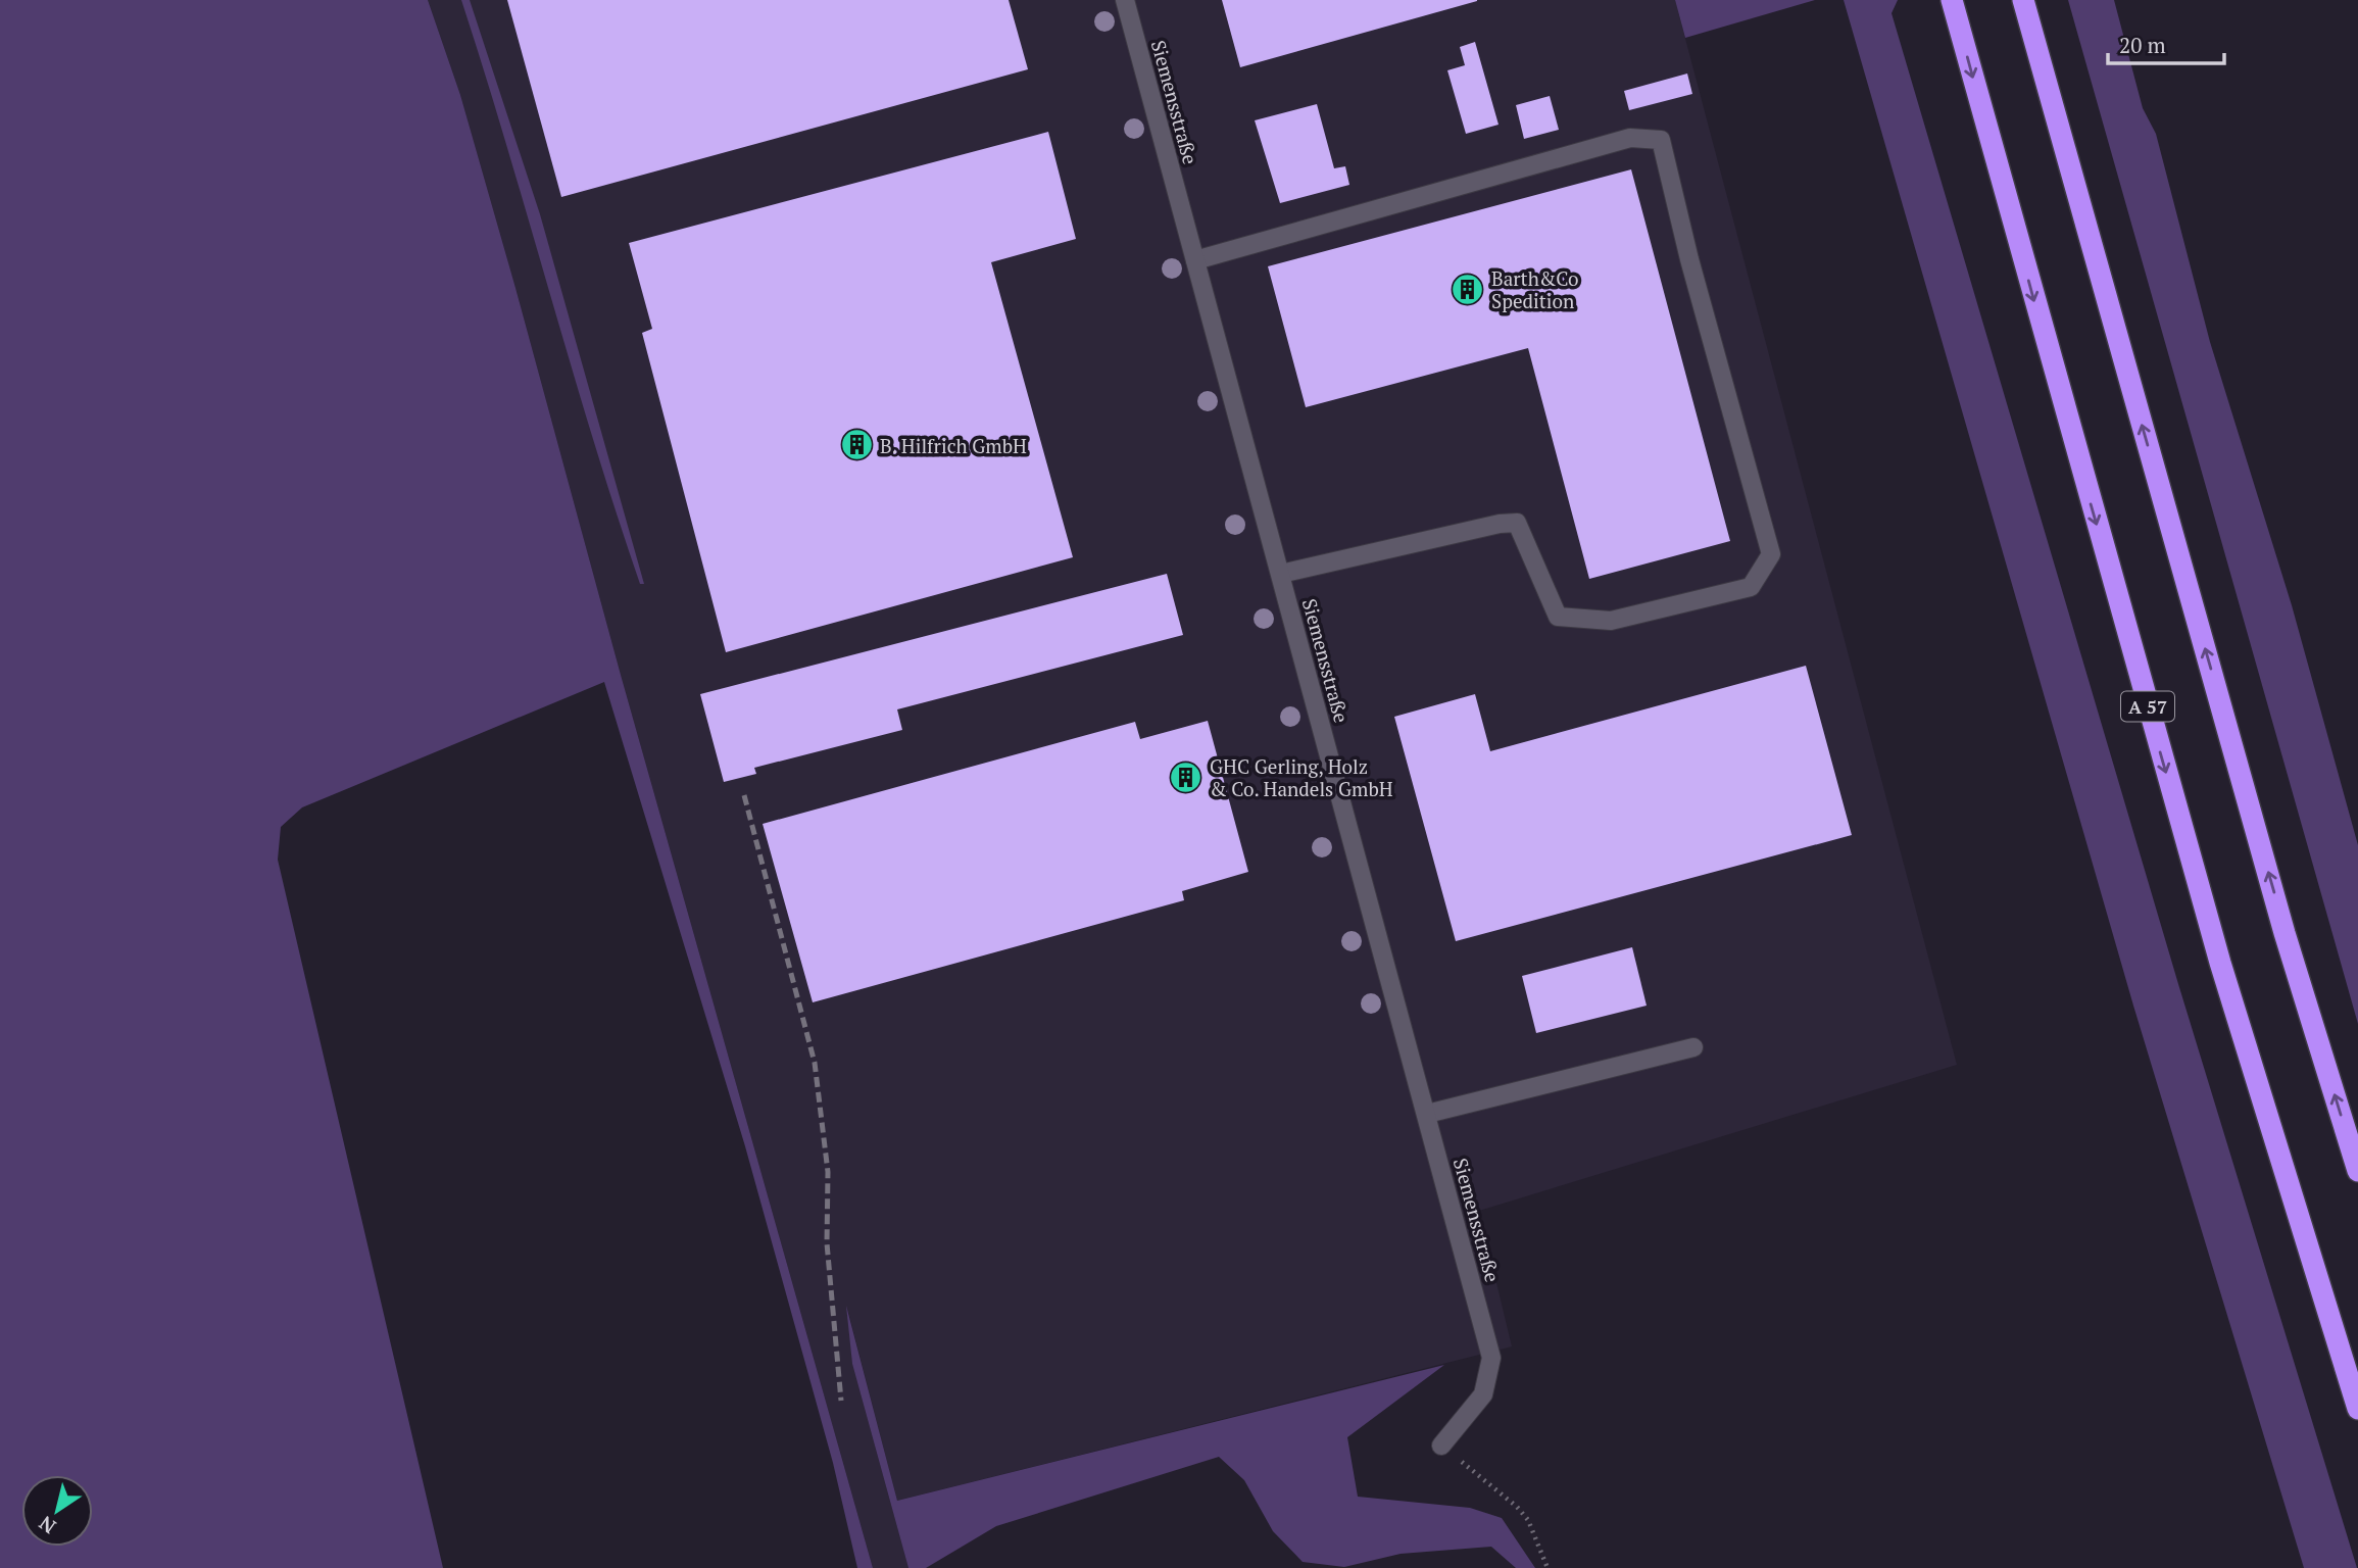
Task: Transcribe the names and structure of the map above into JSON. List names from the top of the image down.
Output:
{
  "streets": {
    "highway": ["A 57"],
    "street": ["Siemensstraße"]
  },
  "places": {
    "building": ["Barth&Co Spedition", "B. Hilfrich GmbH", "GHC Gerling, Holz & Co. Handels GmbH"]
  },
  "scale_bar": "20 m",
  "north": "bottom left"
}
